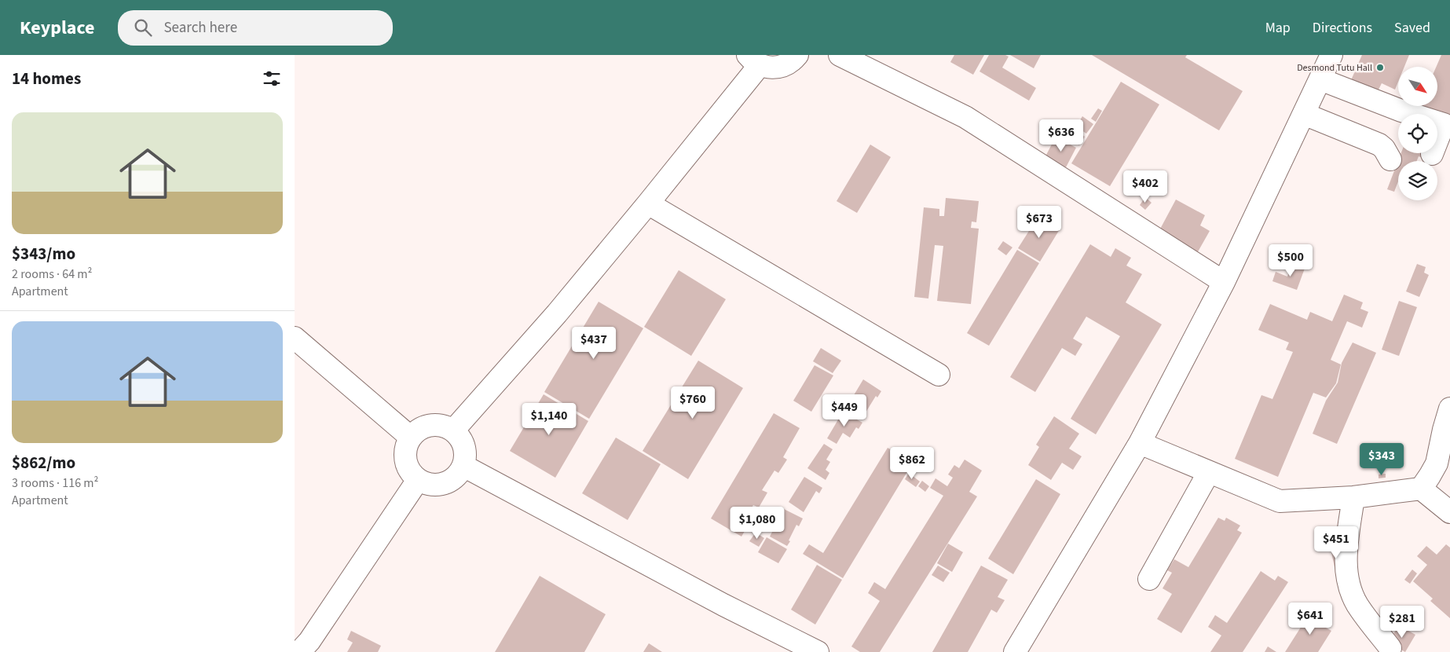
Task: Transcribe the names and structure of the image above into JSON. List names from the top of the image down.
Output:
{
  "places": ["Desmond Tutu Hall"],
  "north": "bottom right",
  "page": {
    "header": "Keyplace",
    "search": "Search here",
    "nav": ["Map", "Directions", "Saved"],
    "heading": "14 homes",
    "list": [
      {
        "name": "$343/mo",
        "note": "2 rooms · 64 m² · Apartment"
      },
      {
        "name": "$862/mo",
        "note": "3 rooms · 116 m² · Apartment"
      }
    ],
    "price": [
      "$636",
      "$402",
      "$673",
      "$500",
      "$437",
      "$760",
      "$449",
      "$1,140",
      "$343",
      "$862",
      "$1,080",
      "$451",
      "$641",
      "$281"
    ]
  }
}
